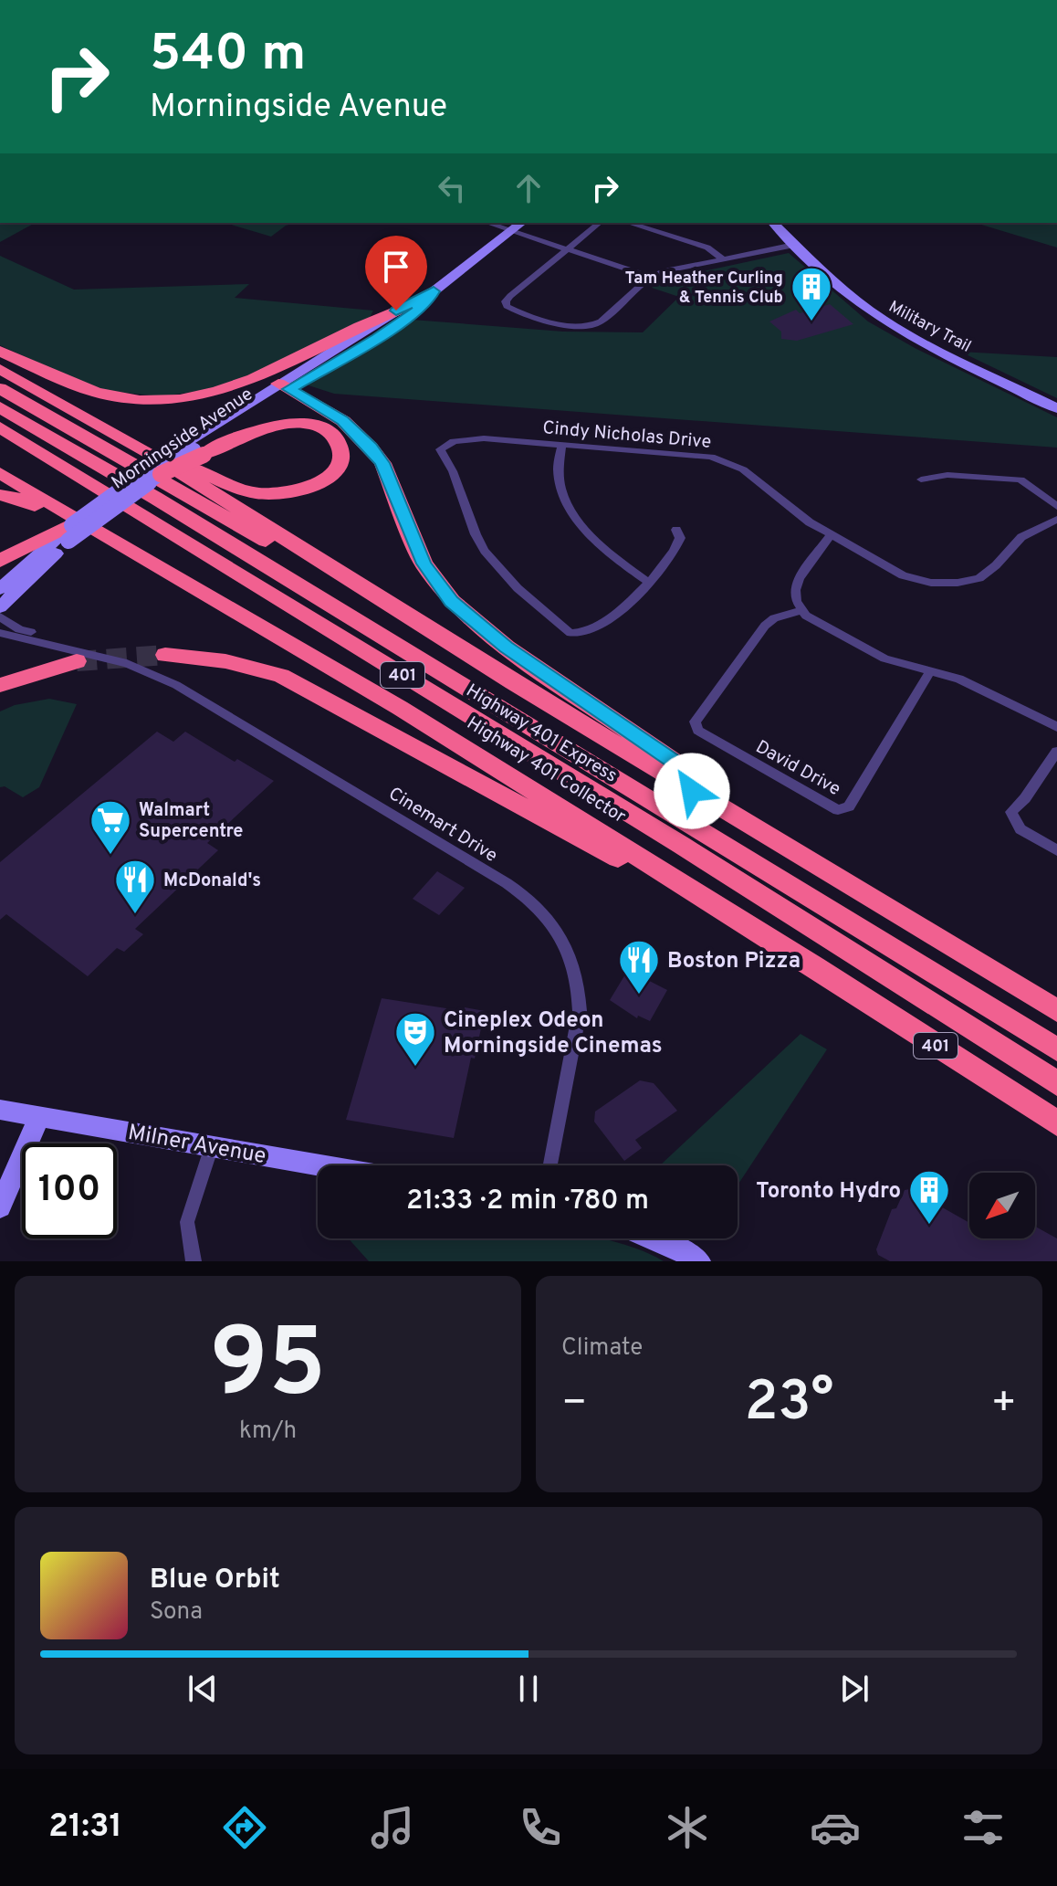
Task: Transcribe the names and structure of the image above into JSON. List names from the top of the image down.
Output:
{
  "streets": {
    "highway": ["401", "Highway 401 Express", "Highway 401 Collector"],
    "main road": ["Military Trail", "Morningside Avenue", "Milner Avenue"],
    "street": ["Cindy Nicholas Drive", "David Drive", "Cinemart Drive"]
  },
  "crossings": [
    ["Morningside Avenue", "Highway 401 Collector"]
  ],
  "places": {
    "building": ["Tam Heather Curling & Tennis Club", "Toronto Hydro"],
    "supermarket": ["Walmart Supercentre"],
    "restaurant": ["McDonald's", "Boston Pizza"],
    "theatre": ["Cineplex Odeon Morningside Cinemas"]
  },
  "north": "bottom left",
  "page": {
    "turn": ["540 m", "Morningside Avenue"],
    "limit": "100",
    "trip": "21:33 · 2 min · 780 m",
    "tile": [
      ["95", "km/h"],
      "Climate"
    ],
    "heat": ["−", "23°", "+"],
    "song": ["Blue Orbit", "Sona"],
    "tabs": "21:31"
  }
}
